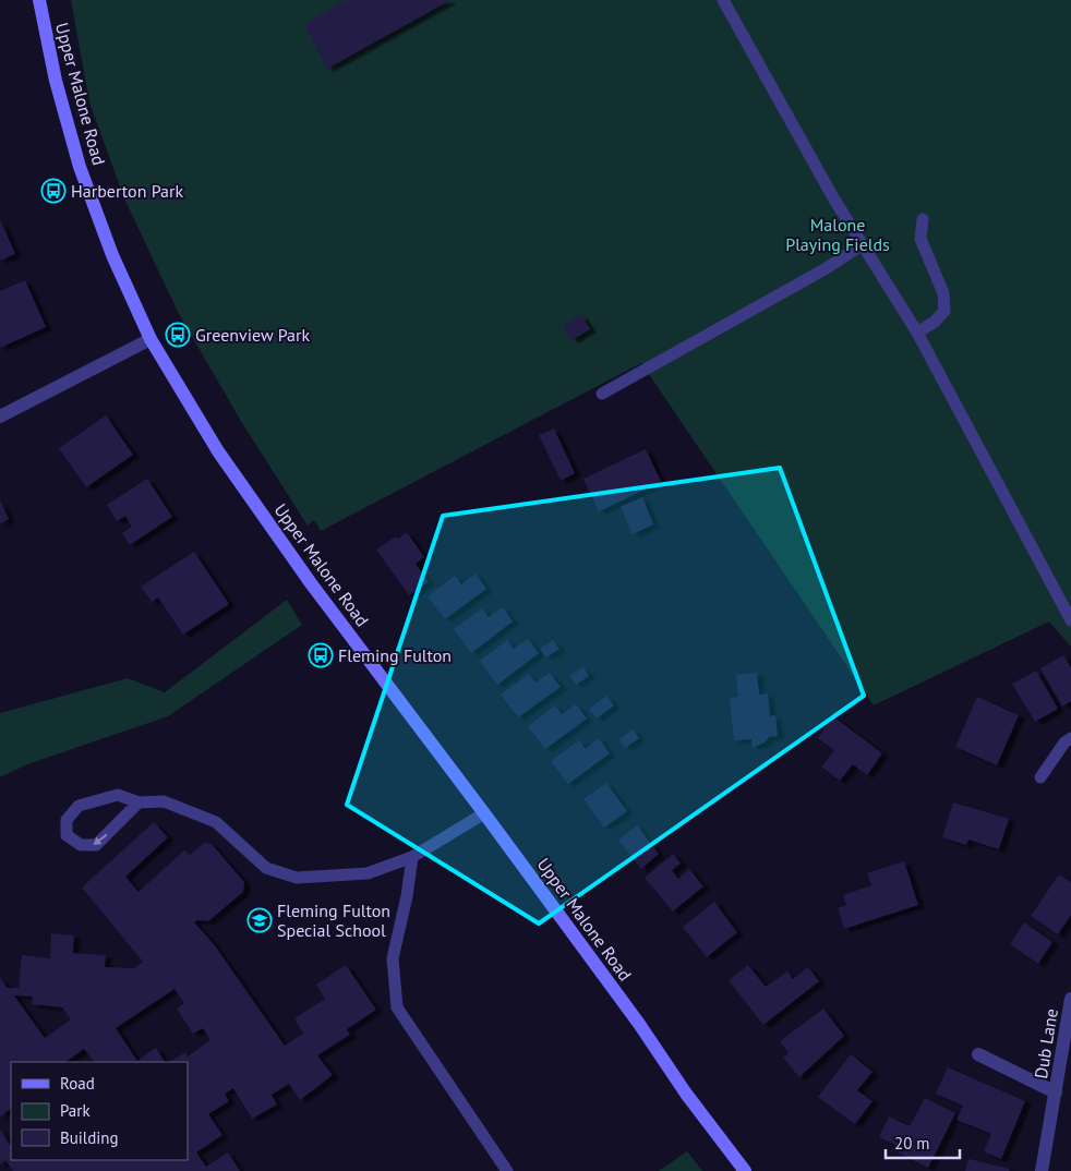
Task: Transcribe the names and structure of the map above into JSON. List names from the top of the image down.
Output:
{
  "streets": {
    "main road": ["Upper Malone Road"],
    "street": ["Dub Lane"]
  },
  "parks": ["Malone Playing Fields"],
  "places": {
    "bus stop": ["Harberton Park", "Greenview Park", "Fleming Fulton"],
    "school or university": ["Fleming Fulton Special School"]
  },
  "legend": ["Road", "Park", "Building"],
  "scale_bar": "20 m"
}
